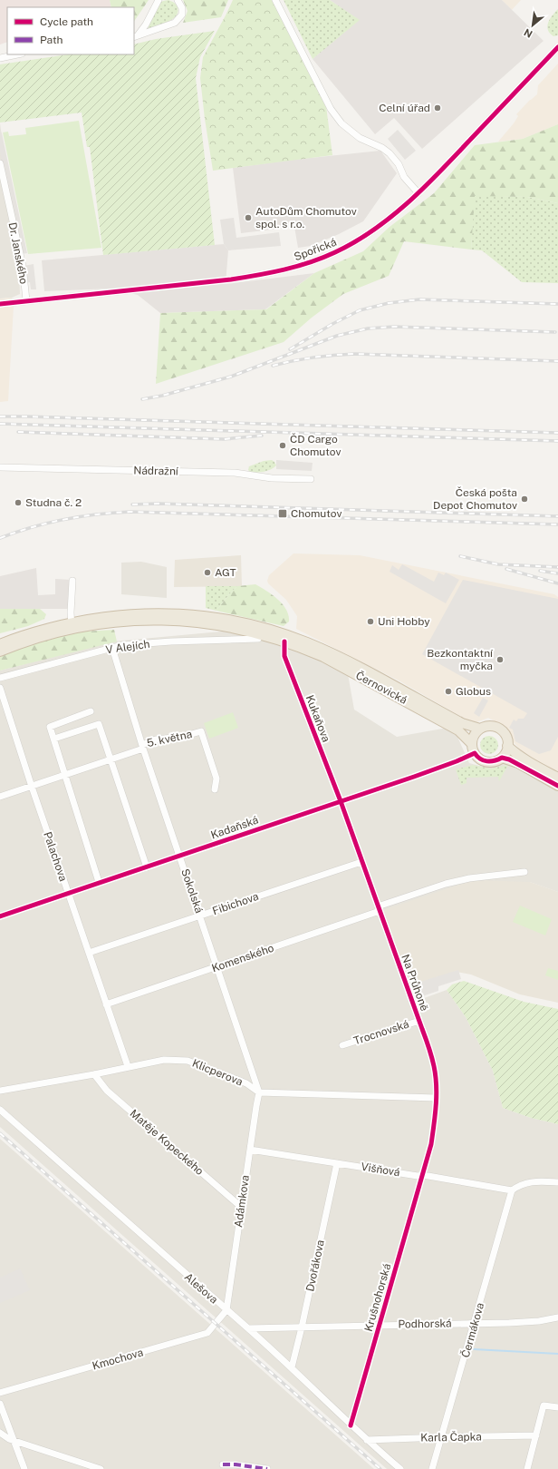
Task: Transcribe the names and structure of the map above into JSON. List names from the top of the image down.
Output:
{
  "streets": {
    "highway": ["Černovická"],
    "street": [
      "Spořická",
      "Dr. Janského",
      "Nádražní",
      "V Alejích",
      "Kukaňova",
      "5. května",
      "Kadaňská",
      "Palachova",
      "Sokolská",
      "Fibichova",
      "Komenského",
      "Na Průhoně",
      "Trocnovská",
      "Klicperova",
      "Matěje Kopeckého",
      "Višňová",
      "Adámkova",
      "Dvořákova",
      "Alešova",
      "Krušnohorská",
      "Podhorská",
      "Čermákova",
      "Kmochova",
      "Karla Čapka"
    ]
  },
  "crossings": [
    ["Spořická", "Dr. Janského"],
    ["V Alejích", "Sokolská"],
    ["Černovická", "Kukaňova"],
    ["Černovická", "Kadaňská"],
    ["Kukaňova", "Kadaňská"],
    ["Kukaňova", "Na Průhoně"],
    ["5. května", "Sokolská"],
    ["Kadaňská", "Palachova"],
    ["Kadaňská", "Sokolská"],
    ["Kadaňská", "Na Průhoně"],
    ["Palachova", "Fibichova"],
    ["Palachova", "Komenského"],
    ["Palachova", "Klicperova"],
    ["Sokolská", "Fibichova"],
    ["Sokolská", "Komenského"],
    ["Sokolská", "Klicperova"],
    ["Sokolská", "Adámkova"],
    ["Fibichova", "Na Průhoně"],
    ["Komenského", "Na Průhoně"],
    ["Na Průhoně", "Trocnovská"],
    ["Na Průhoně", "Višňová"],
    ["Na Průhoně", "Krušnohorská"],
    ["Klicperova", "Matěje Kopeckého"],
    ["Klicperova", "Adámkova"],
    ["Matěje Kopeckého", "Adámkova"],
    ["Višňová", "Adámkova"],
    ["Višňová", "Dvořákova"],
    ["Višňová", "Krušnohorská"],
    ["Višňová", "Čermákova"],
    ["Adámkova", "Alešova"],
    ["Adámkova", "Kmochova"],
    ["Dvořákova", "Alešova"],
    ["Dvořákova", "Podhorská"],
    ["Alešova", "Krušnohorská"],
    ["Alešova", "Podhorská"],
    ["Alešova", "Kmochova"],
    ["Alešova", "Karla Čapka"],
    ["Krušnohorská", "Podhorská"],
    ["Podhorská", "Čermákova"],
    ["Čermákova", "Karla Čapka"]
  ],
  "places": {
    "other": [
      "Celní úřad",
      "AutoDům Chomutov spol. s r.o.",
      "ČD Cargo Chomutov",
      "Česká pošta Depot Chomutov",
      "Studna č. 2",
      "AGT",
      "Uni Hobby",
      "Bezkontaktní myčka",
      "Globus"
    ],
    "transit": ["Chomutov"]
  },
  "legend": ["Cycle path", "Path"],
  "north": "bottom left"
}
